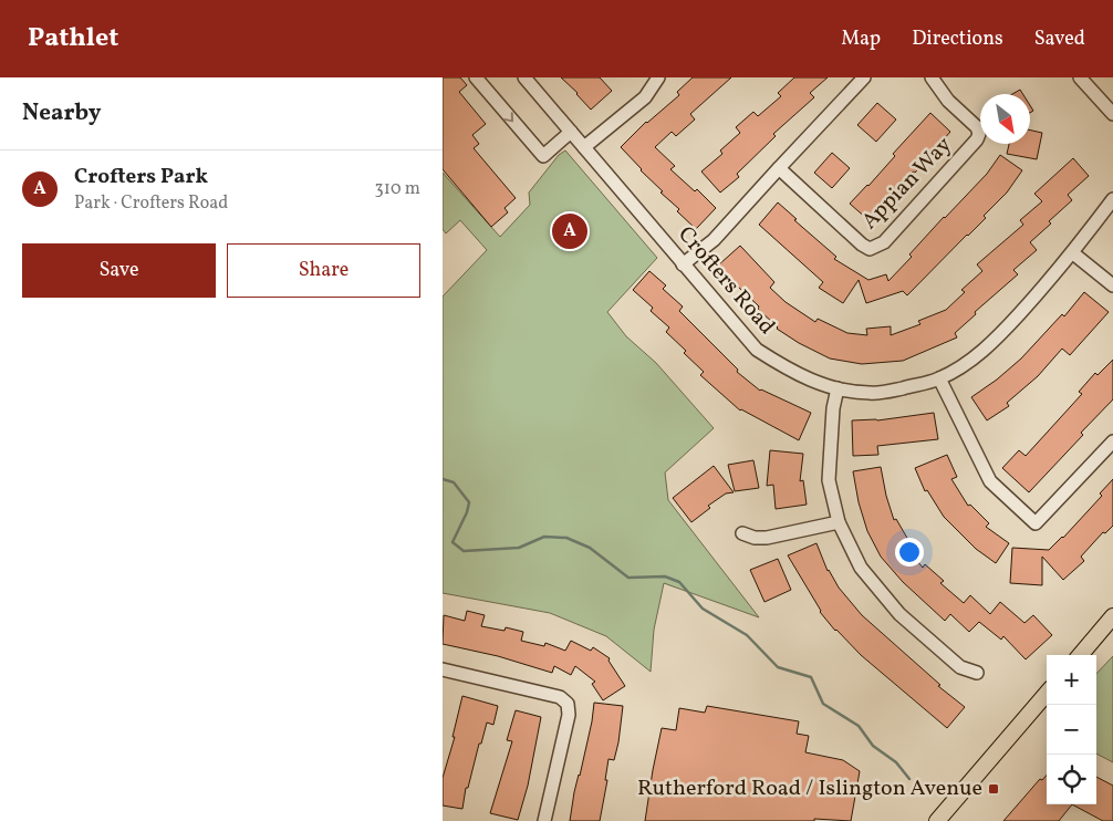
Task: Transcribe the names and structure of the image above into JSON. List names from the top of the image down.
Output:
{
  "streets": {
    "street": ["Appian Way", "Crofters Road"]
  },
  "places": {
    "transit": ["Rutherford Road / Islington Avenue"]
  },
  "north": "bottom right",
  "page": {
    "header": "Pathlet",
    "nav": ["Map", "Directions", "Saved"],
    "heading": "Nearby",
    "list": [
      {
        "mark": "A",
        "name": "Crofters Park",
        "note": "Park · Crofters Road",
        "value": "310 m"
      }
    ],
    "pins": "A",
    "buttons": ["Save", "Share"],
    "map_buttons": ["+", "−"]
  }
}
